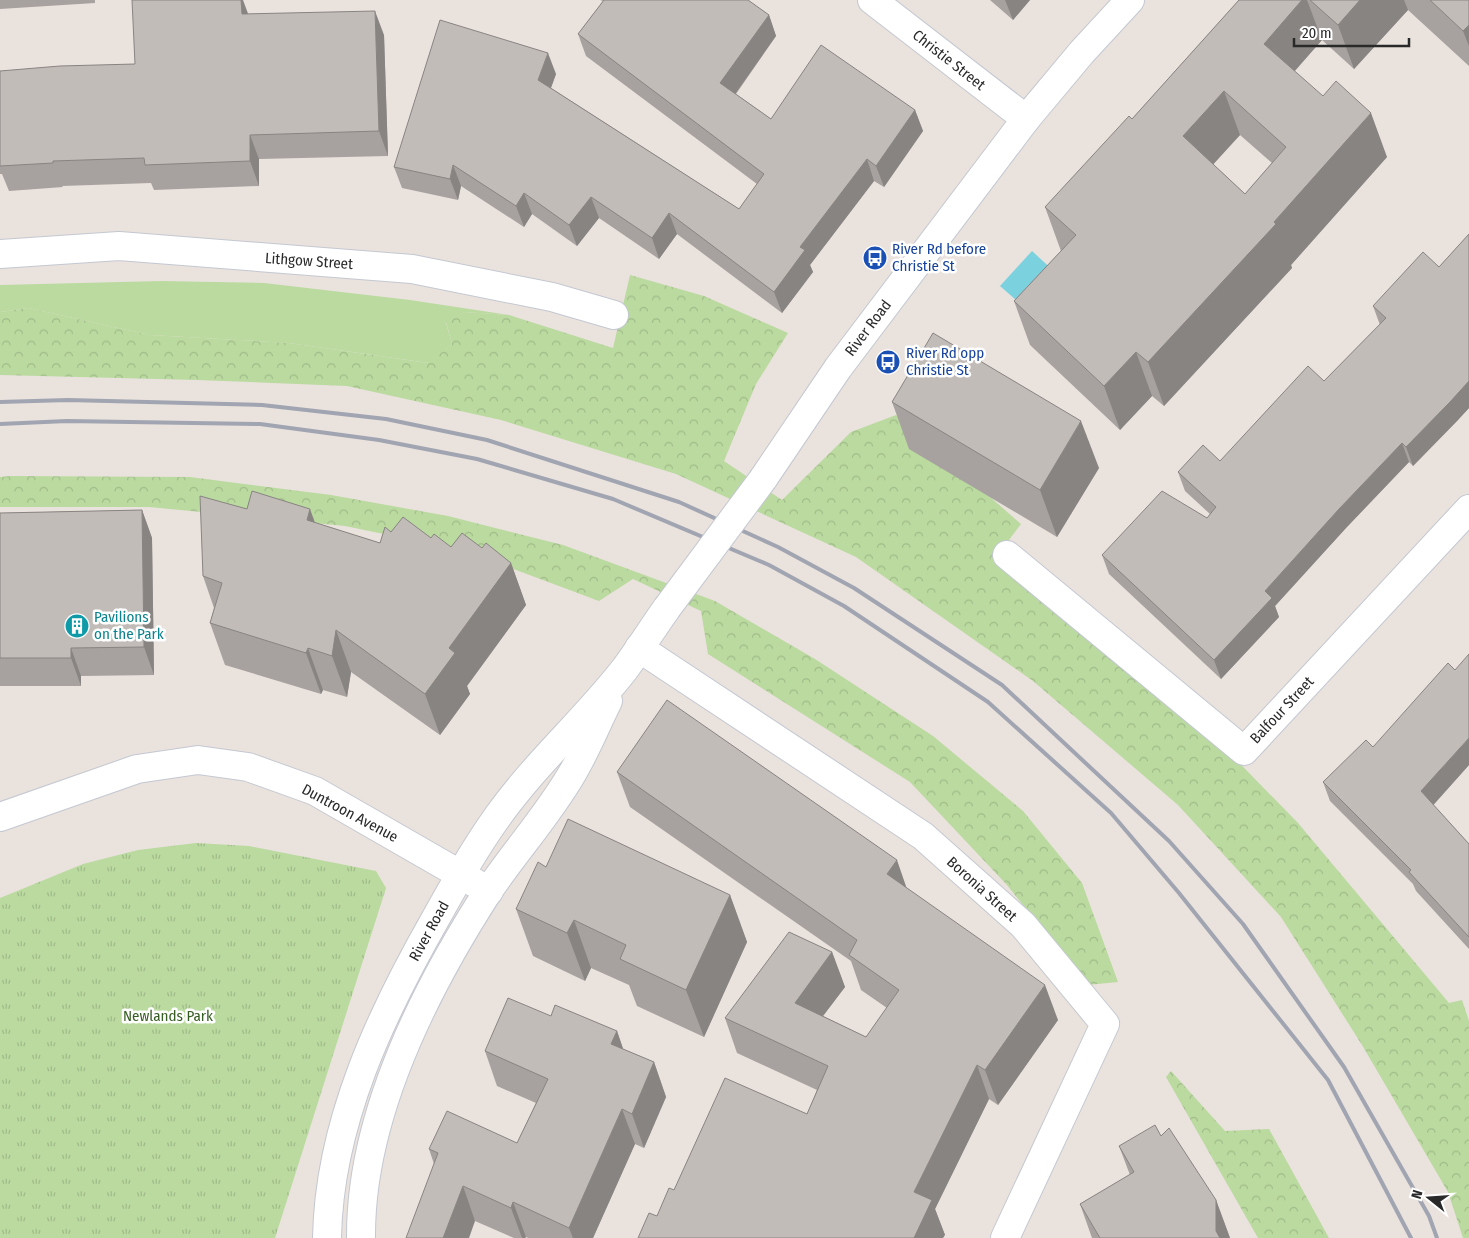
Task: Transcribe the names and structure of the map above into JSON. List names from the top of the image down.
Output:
{
  "streets": {
    "street": [
      "Christie Street",
      "Lithgow Street",
      "River Road",
      "Balfour Street",
      "Duntroon Avenue",
      "Boronia Street"
    ]
  },
  "crossings": [
    ["Christie Street", "River Road"],
    ["River Road", "Duntroon Avenue"],
    ["River Road", "Boronia Street"]
  ],
  "parks": ["Newlands Park"],
  "places": {
    "bus stop": ["River Rd before Christie St", "River Rd opp Christie St"],
    "building": ["Pavilions on the Park"]
  },
  "scale_bar": "20 m",
  "north": "left"
}
